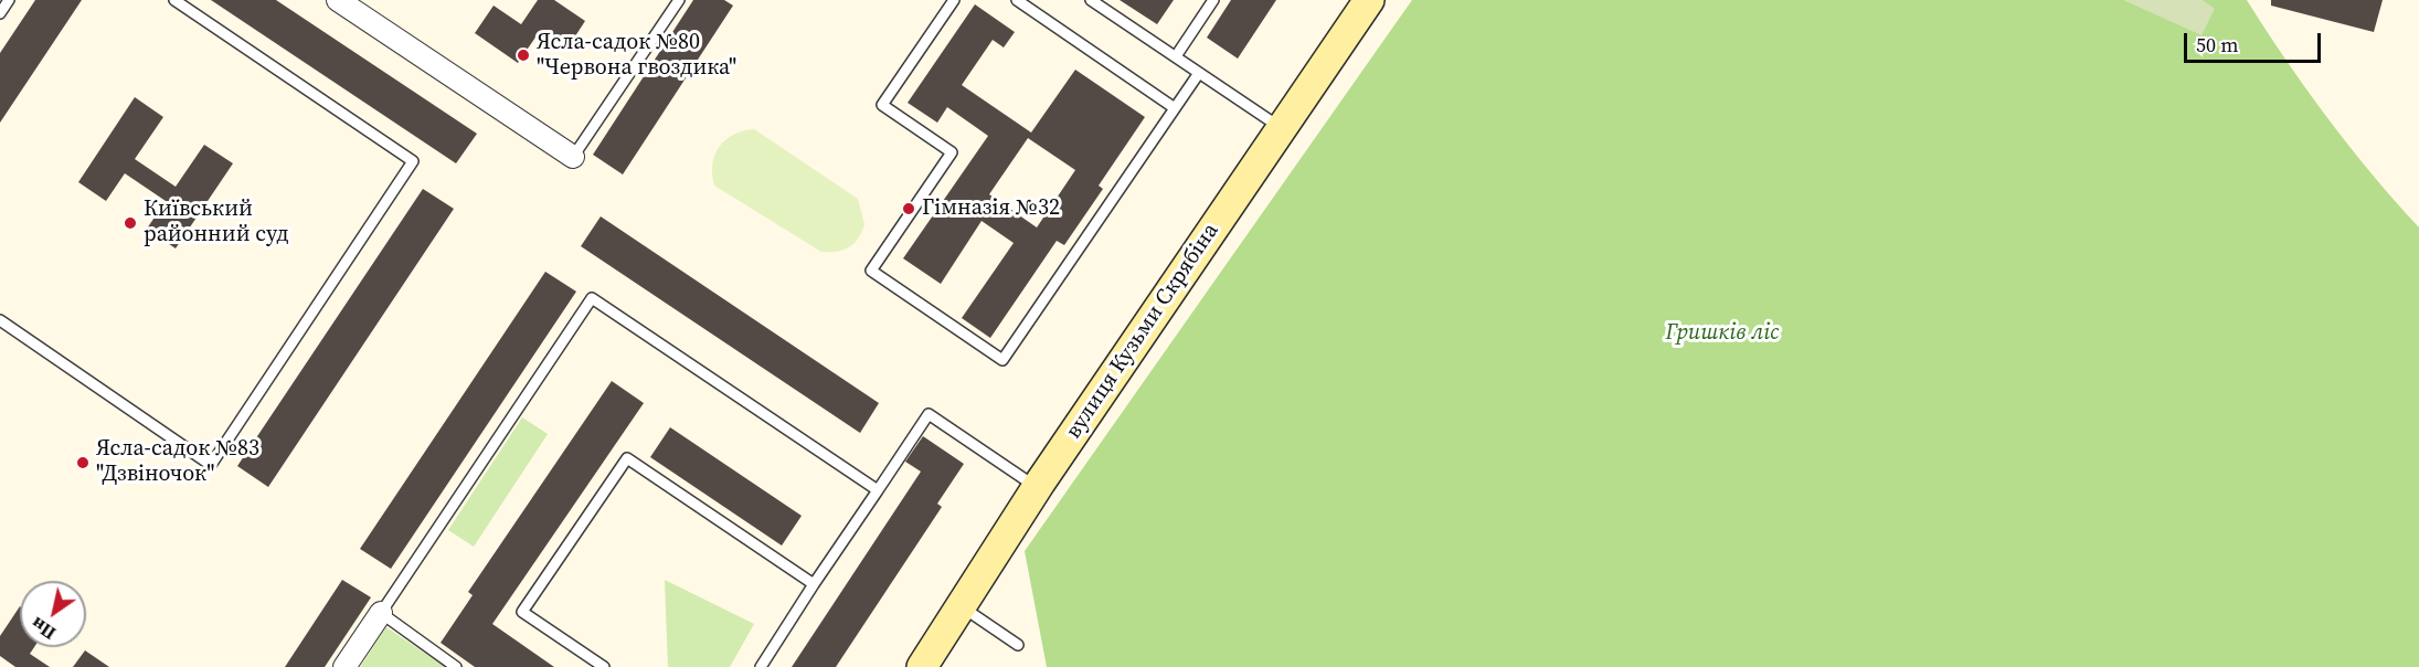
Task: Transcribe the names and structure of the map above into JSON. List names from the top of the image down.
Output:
{
  "streets": {
    "street": ["вулиця Кузьми Скрябіна"]
  },
  "parks": ["Гришків ліс"],
  "places": [
    "Ясла-садок №80 \"Червона гвоздика\"",
    "Гімназія №32",
    "Київський районний суд",
    "Ясла-садок №83 \"Дзвіночок\""
  ],
  "scale_bar": "50 m",
  "north": "bottom left"
}
